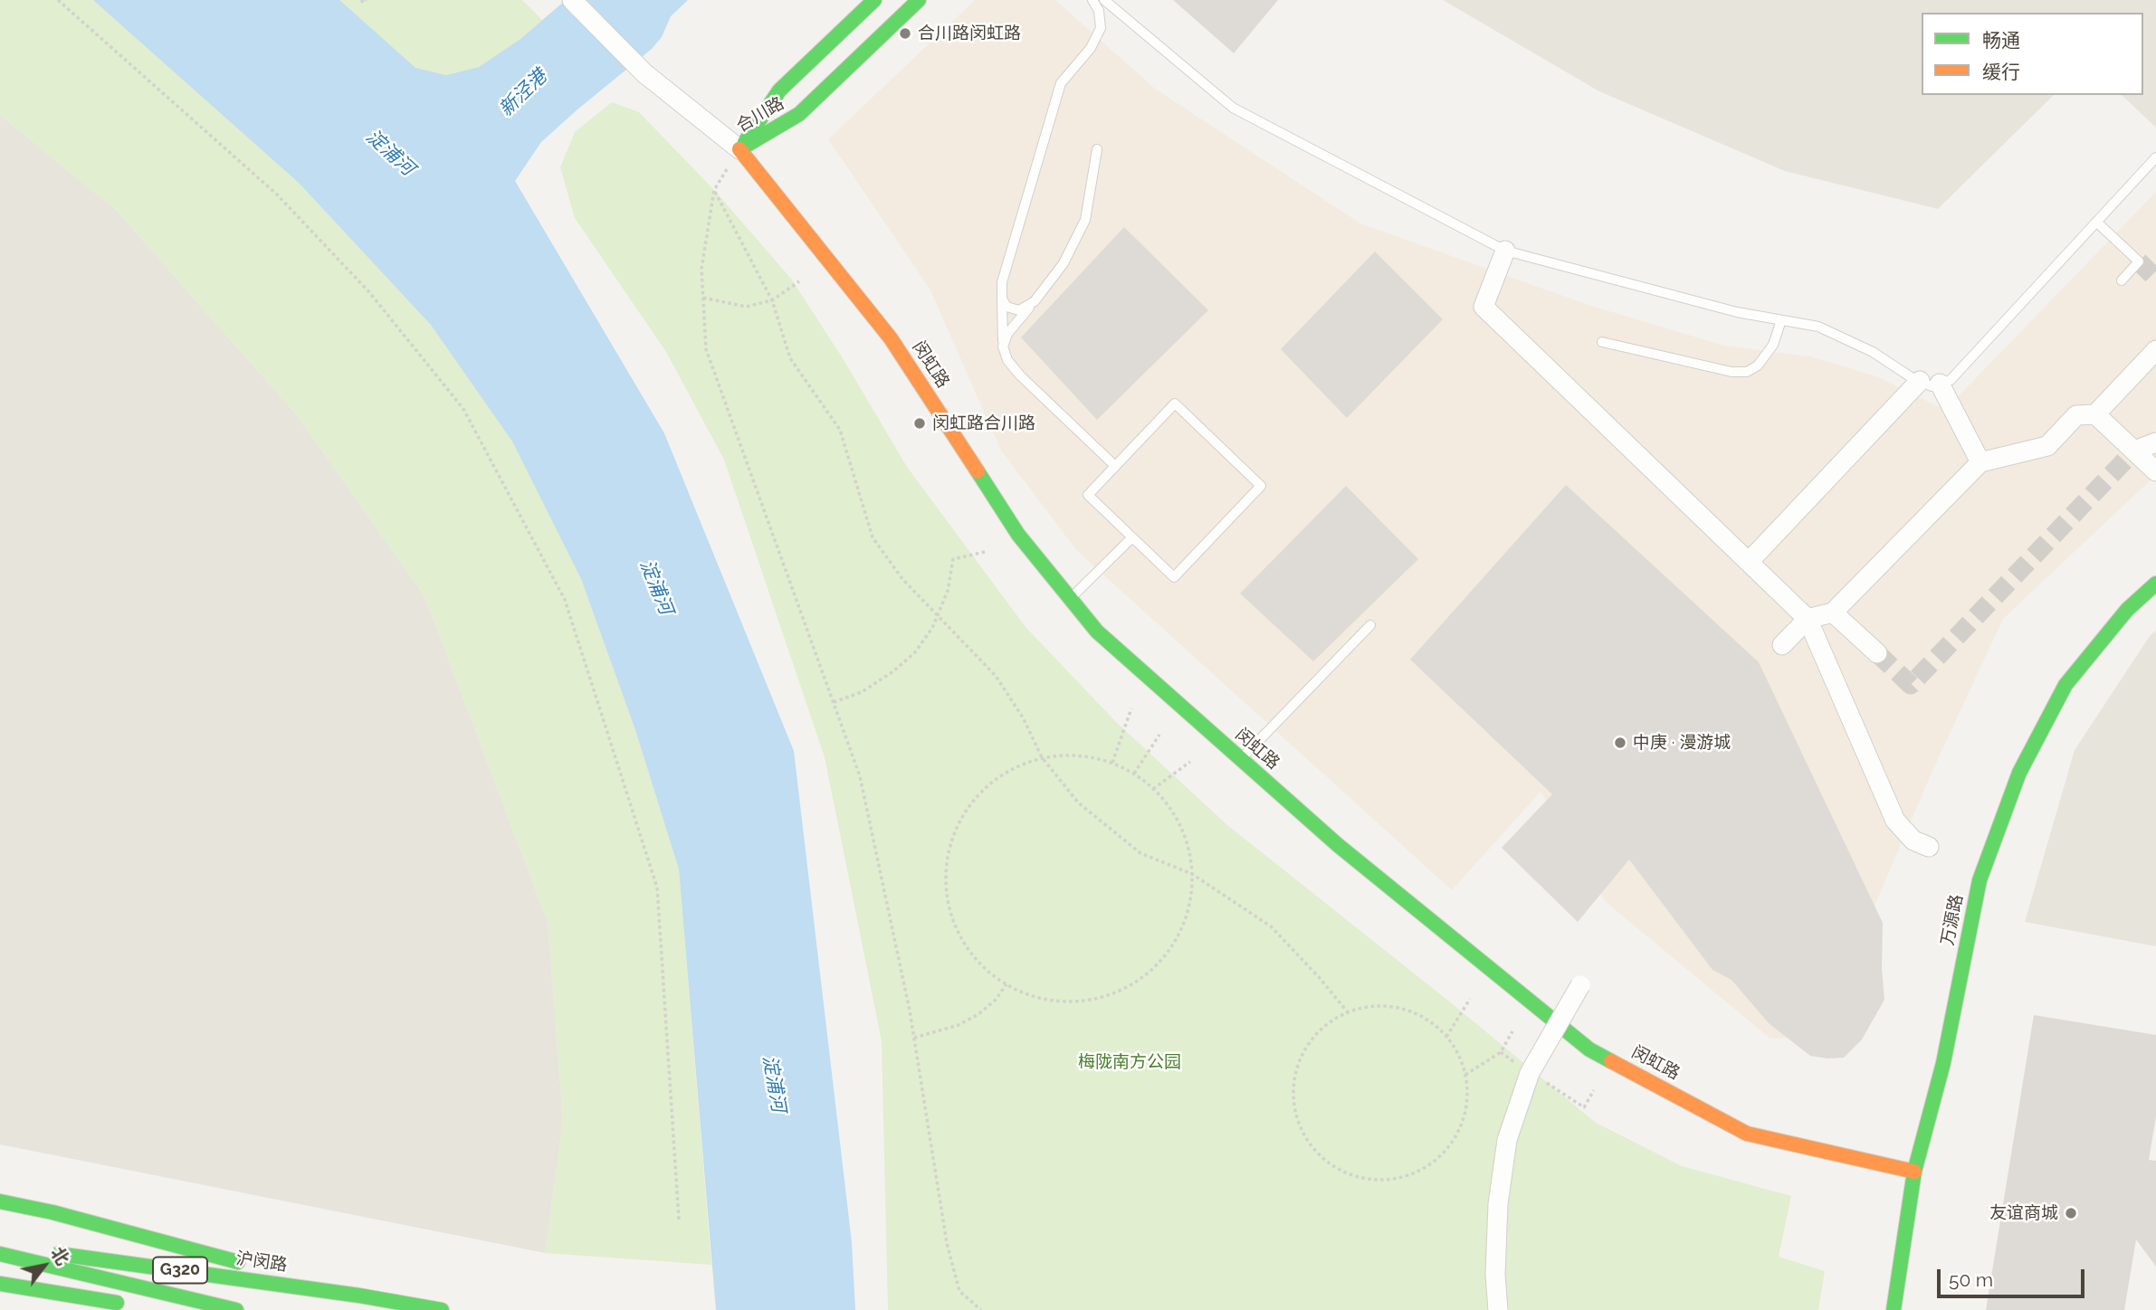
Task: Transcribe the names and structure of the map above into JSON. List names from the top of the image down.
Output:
{
  "streets": {
    "main road": [
      "合川路",
      "闵虹路",
      "万源路",
      "沪闵路",
      "G320"
    ]
  },
  "crossings": [
    ["合川路", "闵虹路"],
    ["闵虹路", "万源路"]
  ],
  "water": ["新泾港", "淀浦河"],
  "parks": ["梅陇南方公园"],
  "places": [
    "合川路闵虹路",
    "闵虹路合川路",
    "中庚 · 漫游城",
    "友谊商城"
  ],
  "legend": ["畅通", "缓行"],
  "scale_bar": "50 m",
  "north": "top right"
}
